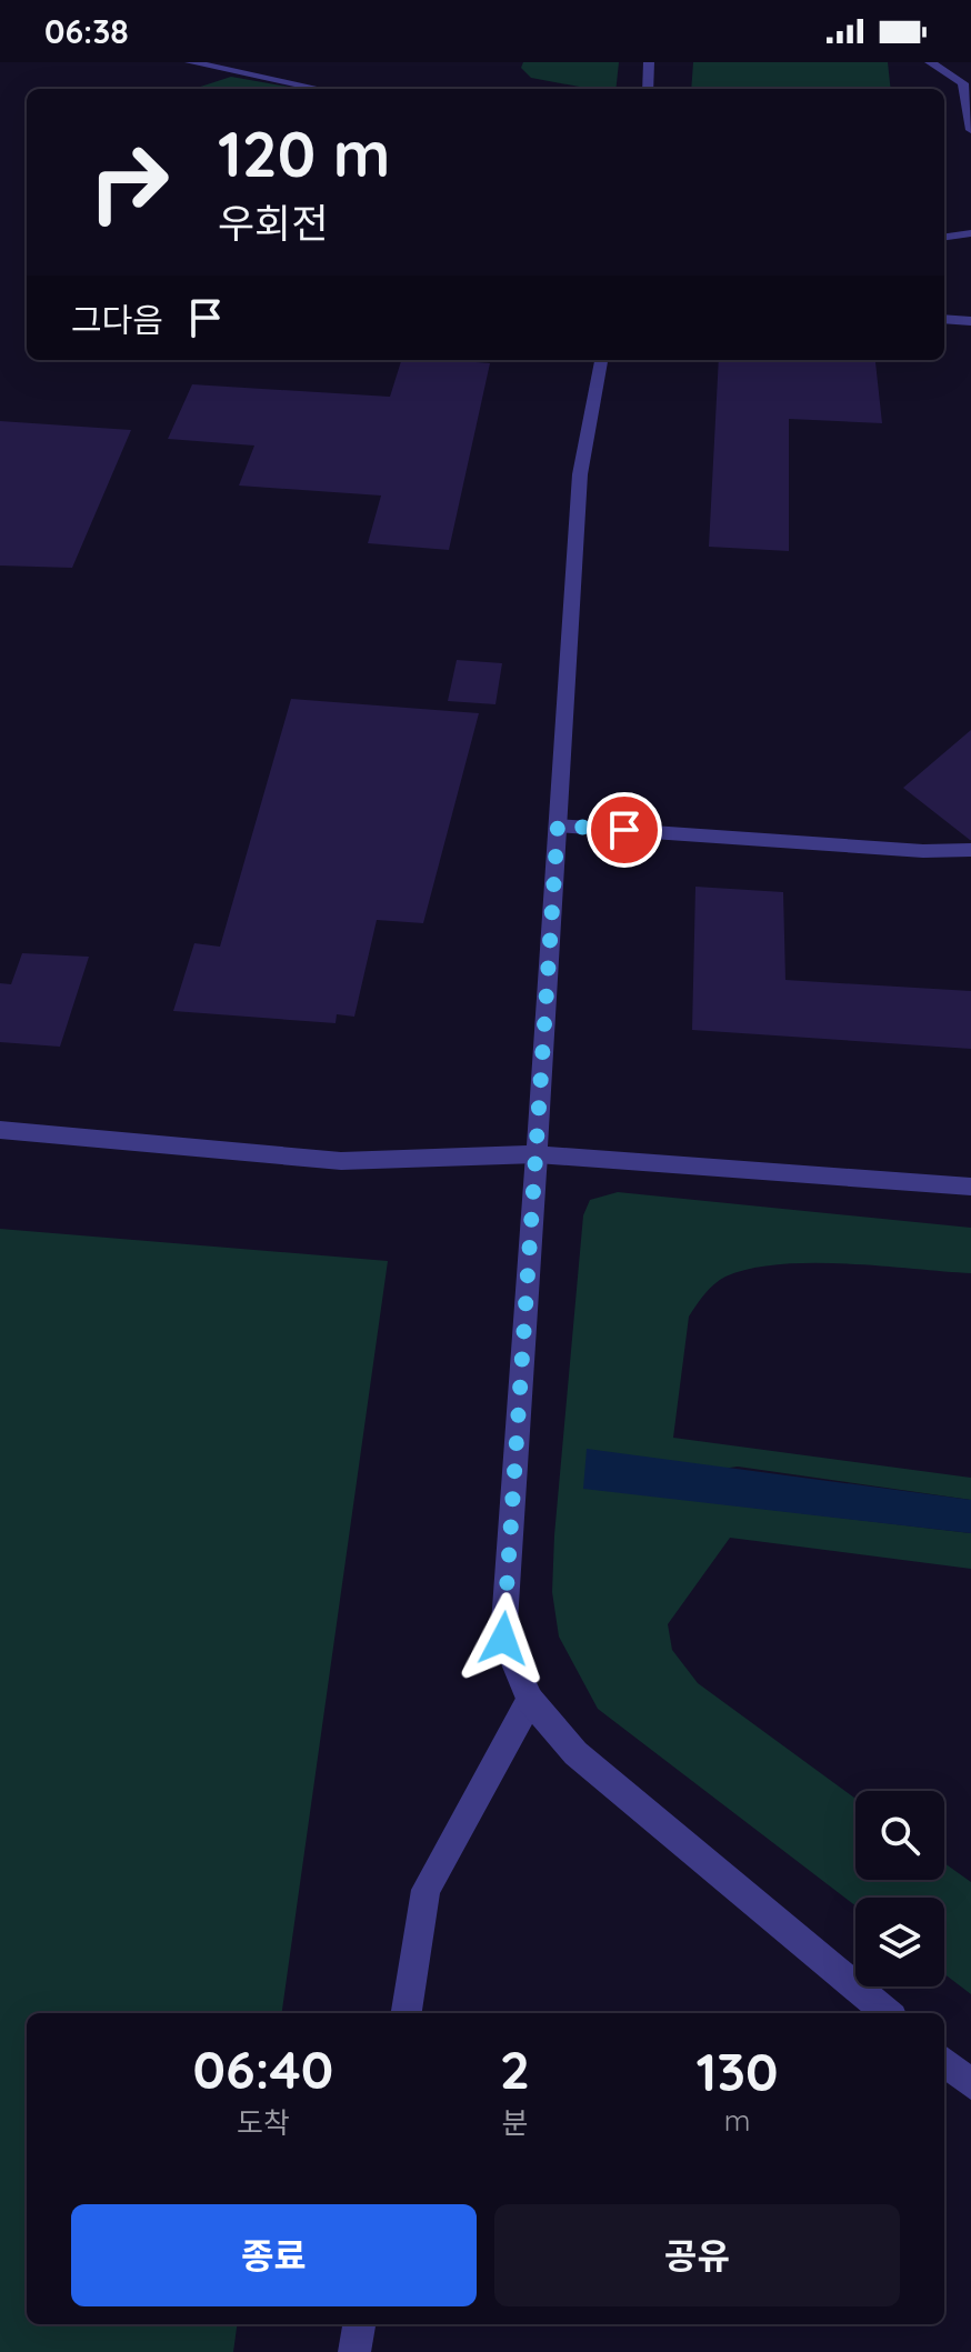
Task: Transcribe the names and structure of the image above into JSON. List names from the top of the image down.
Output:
{
  "page": {
    "status": "06:38",
    "turn": ["120 m", "우회전"],
    "then": "그다음",
    "eta": [
      "06:40",
      "도착",
      "2",
      "분",
      "130",
      "m"
    ],
    "buttons": ["종료", "공유"]
  }
}
